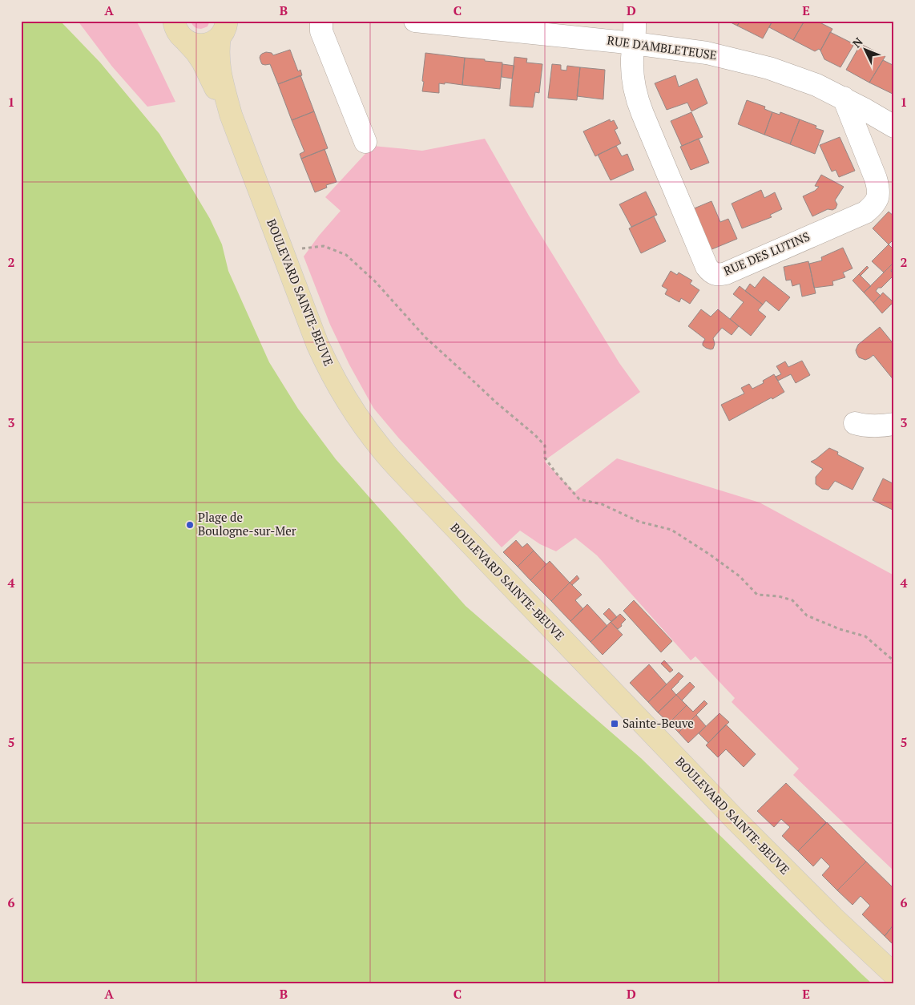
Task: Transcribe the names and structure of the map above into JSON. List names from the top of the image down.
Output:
{
  "streets": {
    "main road": ["BOULEVARD SAINTE-BEUVE"],
    "street": ["RUE D'AMBLETEUSE", "RUE DES LUTINS"]
  },
  "crossings": [
    ["RUE D'AMBLETEUSE", "RUE DES LUTINS"]
  ],
  "places": {
    "other": ["Plage de Boulogne-sur-Mer"],
    "transit": ["Sainte-Beuve"]
  },
  "north": "top left",
  "grid": {
    "columns": [
      "A",
      "B",
      "C",
      "D",
      "E"
    ],
    "rows": [
      "1",
      "2",
      "3",
      "4",
      "5",
      "6"
    ]
  }
}
